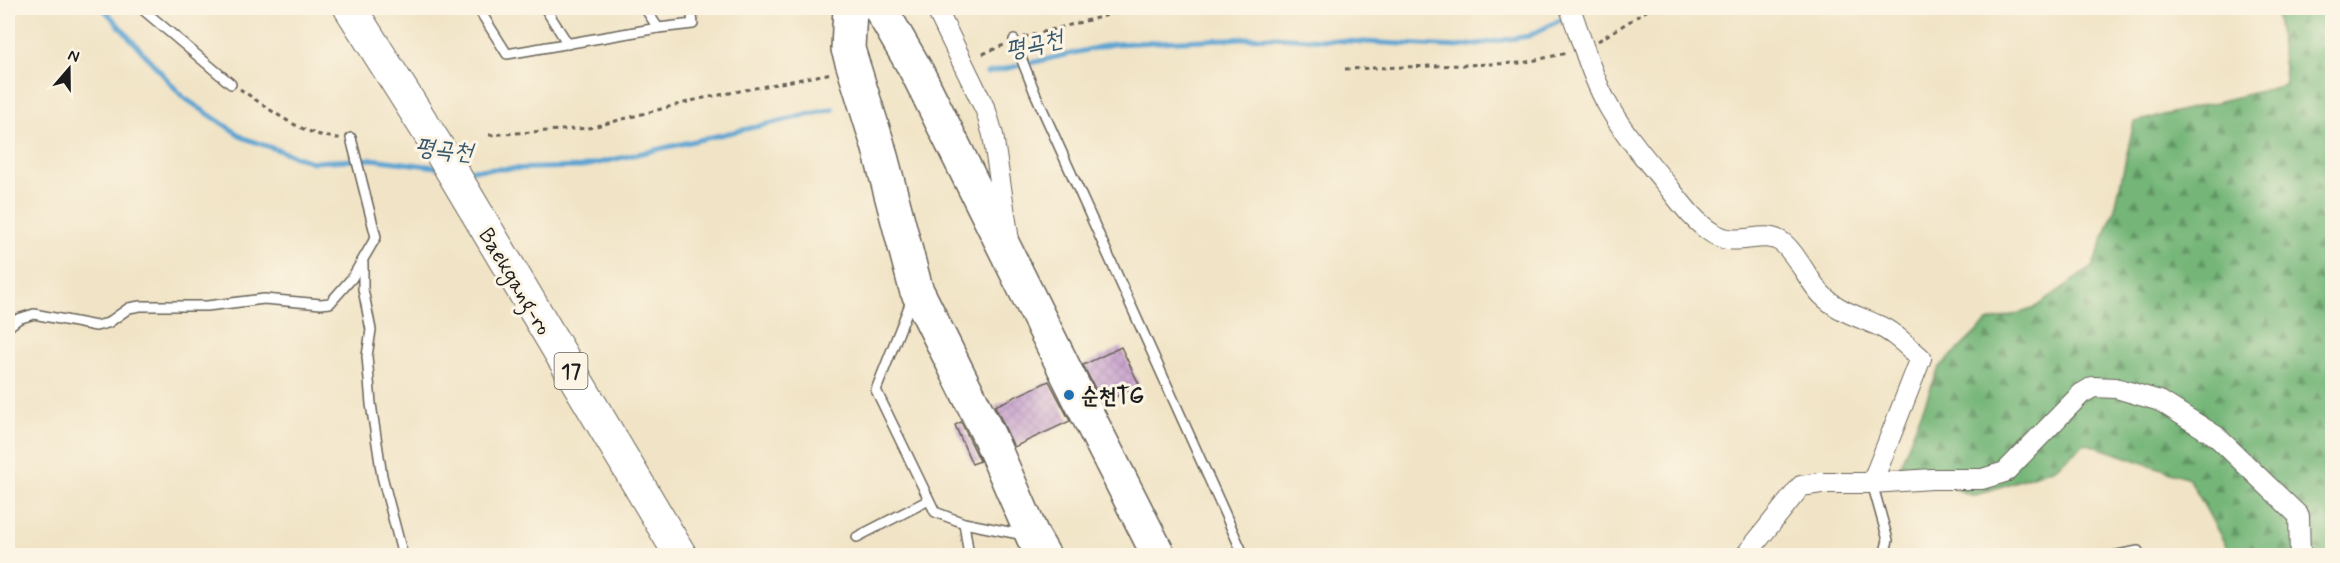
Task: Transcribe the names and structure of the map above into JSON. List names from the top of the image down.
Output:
{
  "streets": {
    "main road": ["Baekgang-ro", "17"]
  },
  "water": ["평곡천"],
  "places": ["순천TG"],
  "north": "top"
}
